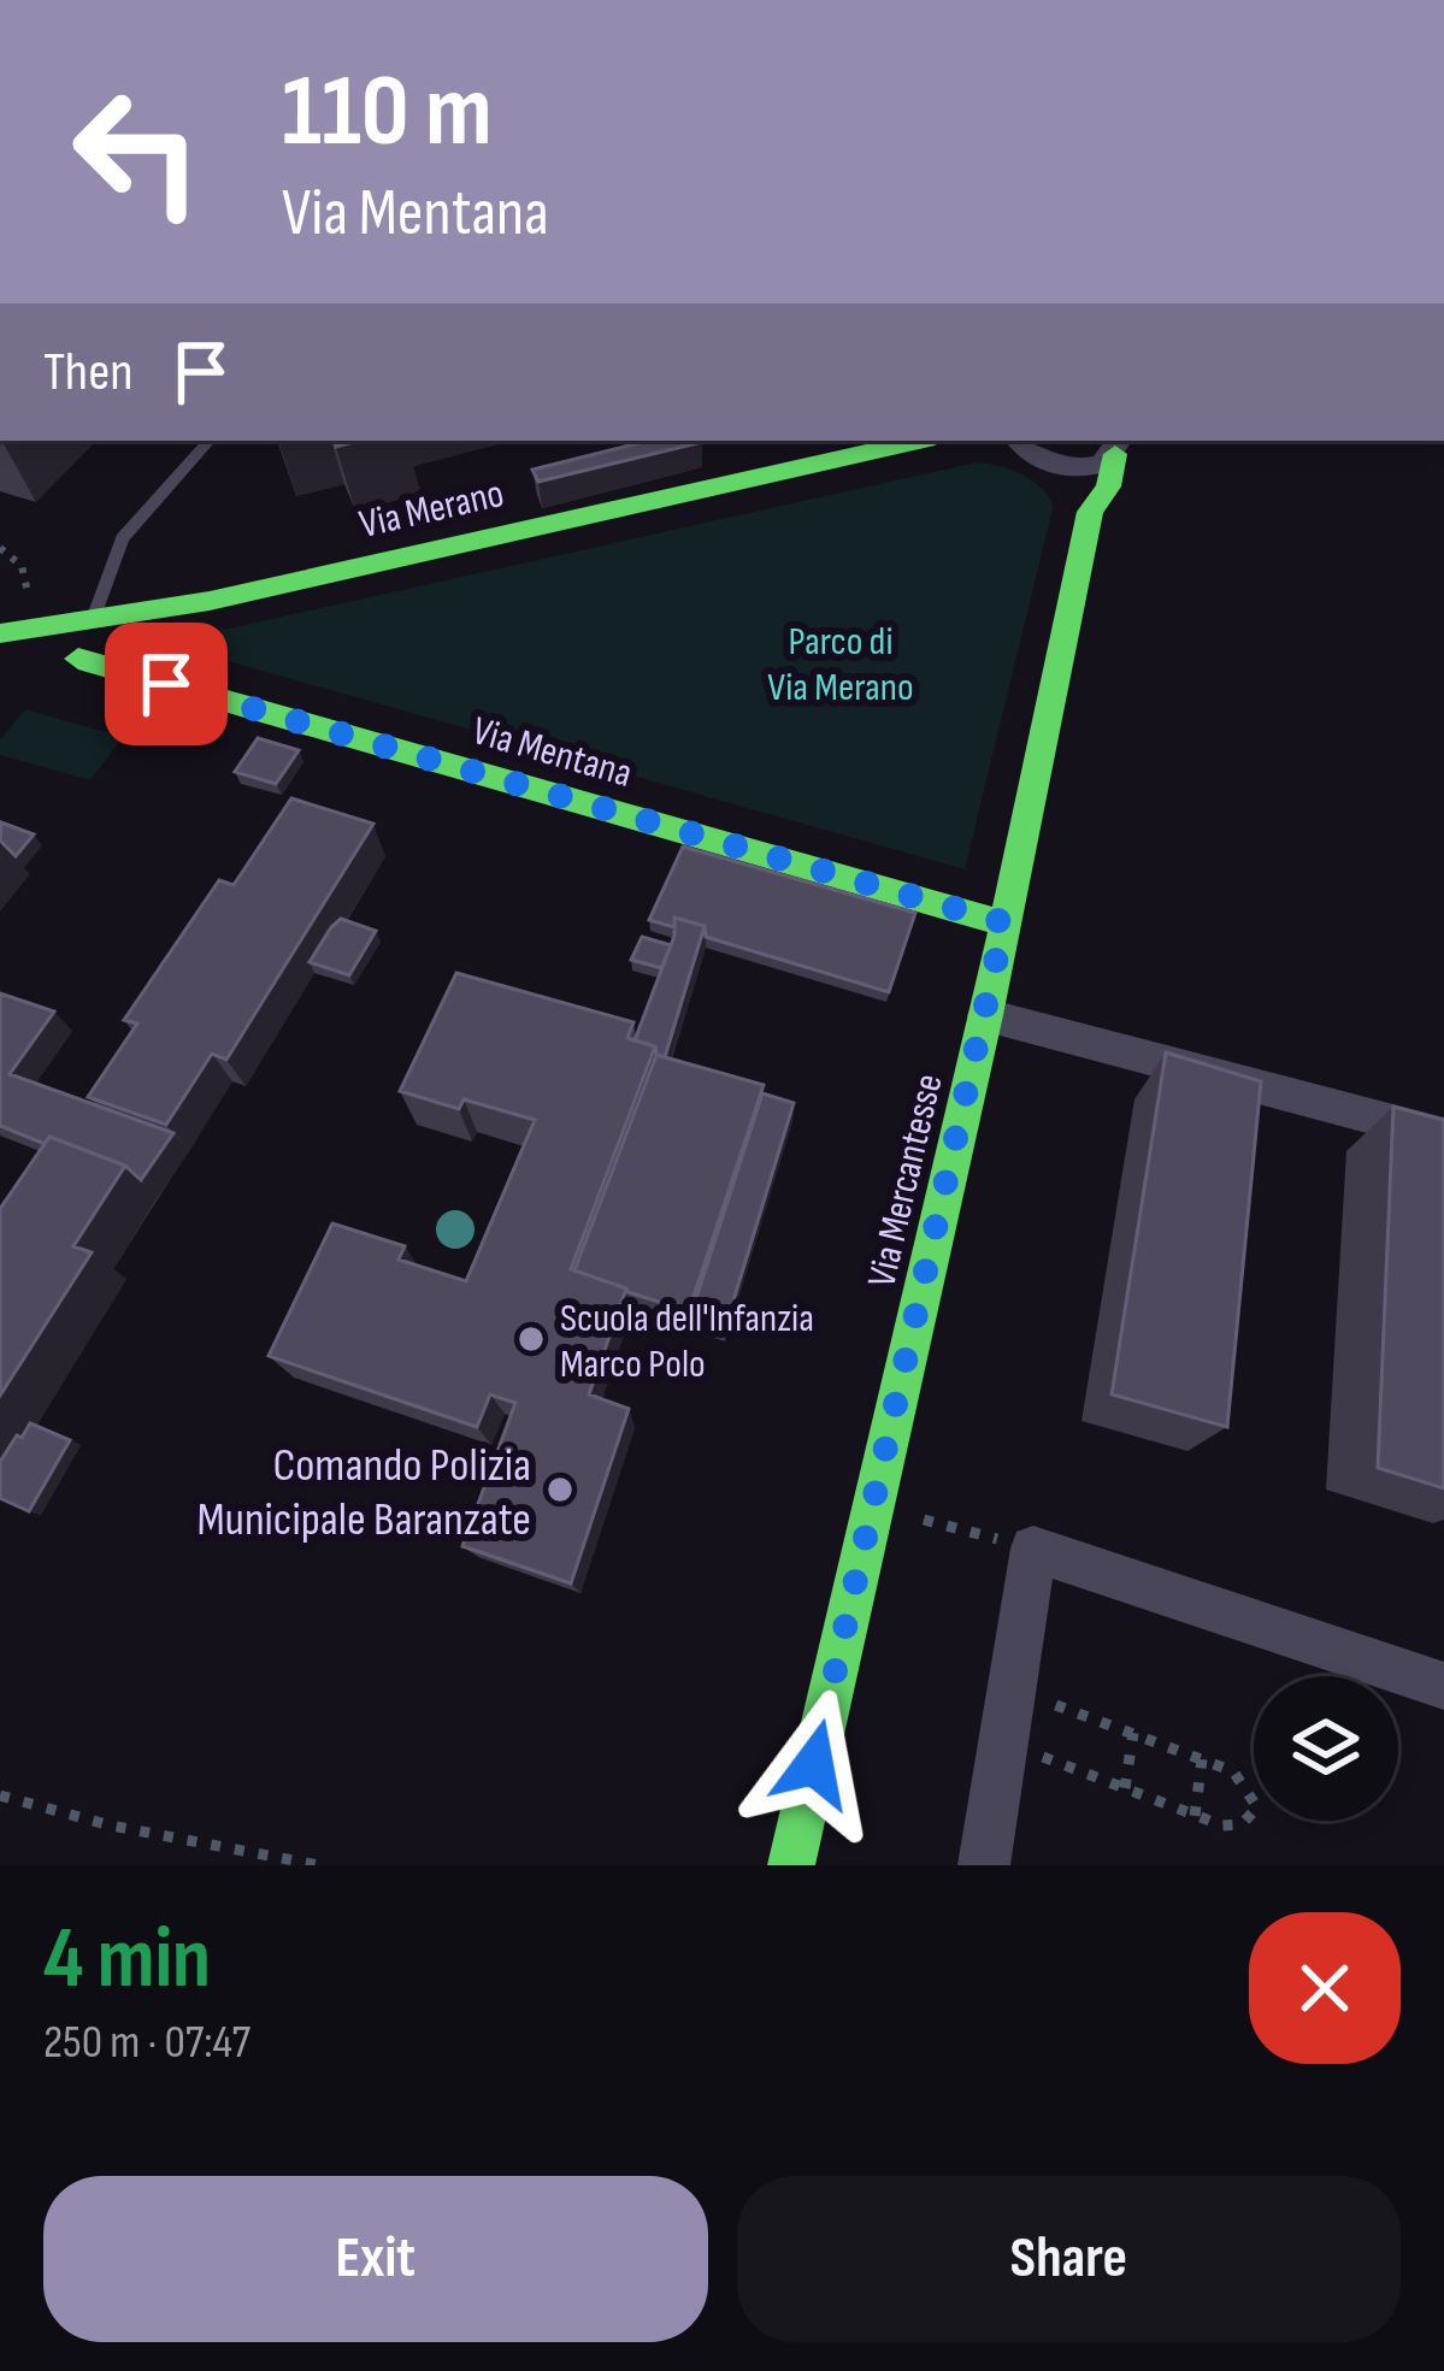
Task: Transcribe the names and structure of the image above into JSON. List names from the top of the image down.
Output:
{
  "streets": {
    "street": ["Via Merano", "Via Mentana", "Via Mercantesse"]
  },
  "crossings": [
    ["Via Mentana", "Via Mercantesse"]
  ],
  "parks": ["Parco di Via Merano"],
  "places": ["Scuola dell'Infanzia Marco Polo", "Comando Polizia Municipale Baranzate"],
  "page": {
    "turn": ["110 m", "Via Mentana"],
    "then": "Then",
    "heading": ["4 min", "250 m · 07:47"],
    "buttons": ["Exit", "Share"]
  }
}
